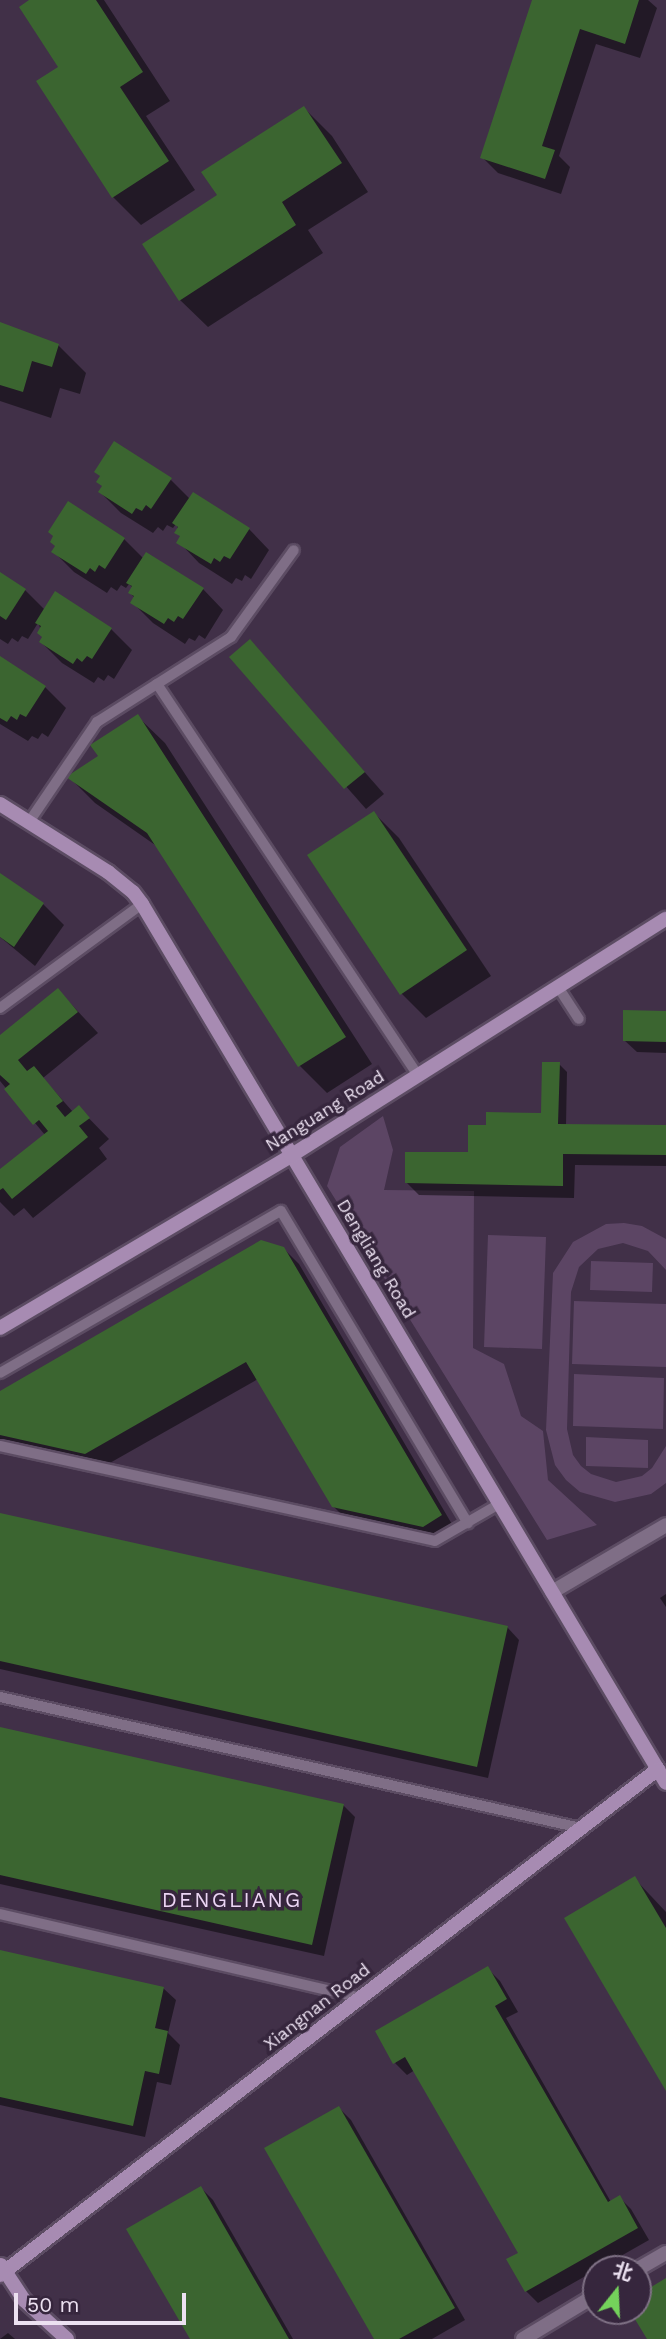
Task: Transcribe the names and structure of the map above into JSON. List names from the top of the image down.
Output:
{
  "streets": {
    "main road": ["Nanguang Road", "Dengliang Road", "Xiangnan Road"]
  },
  "crossings": [
    ["Nanguang Road", "Dengliang Road"],
    ["Dengliang Road", "Xiangnan Road"]
  ],
  "districts": ["DENGLIANG"],
  "scale_bar": "50 m",
  "north": "top"
}
